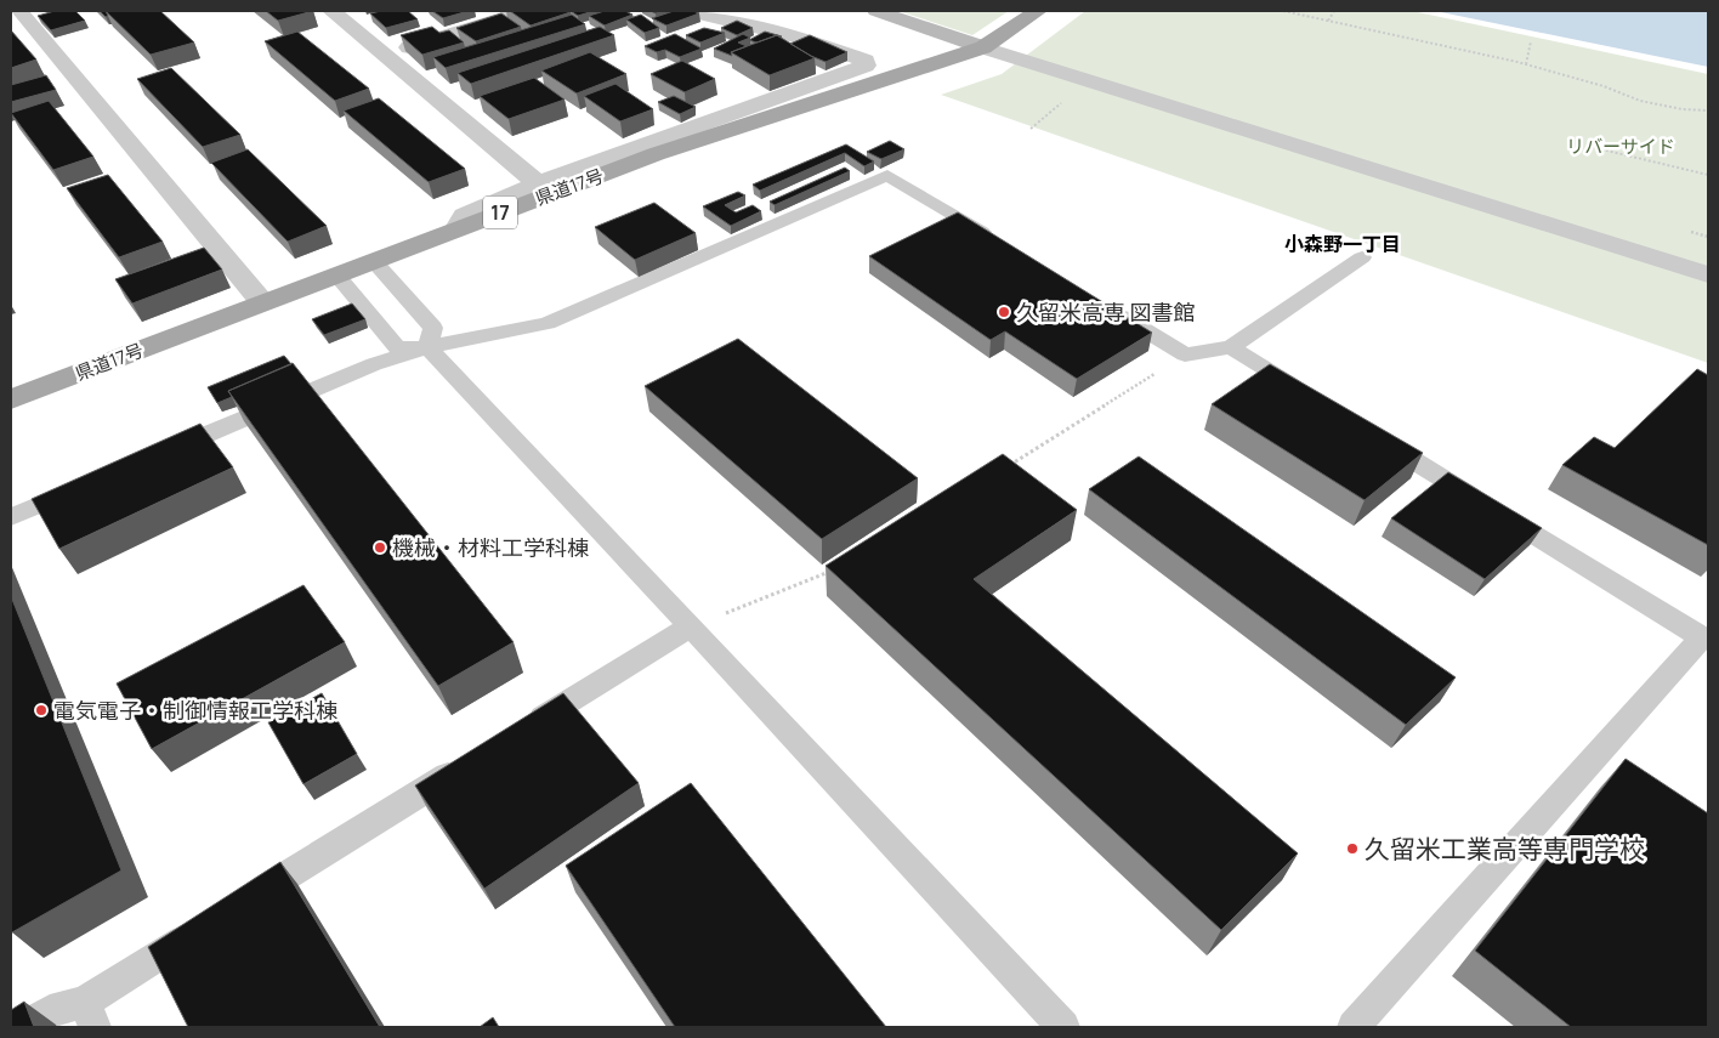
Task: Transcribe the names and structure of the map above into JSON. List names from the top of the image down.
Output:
{
  "streets": {
    "main road": ["県道17号", "17"]
  },
  "crossings": [
    ["県道17号", "17"]
  ],
  "districts": ["小森野一丁目"],
  "parks": ["リバーサイド"],
  "places": [
    "久留米高専 図書館",
    "機械・材料工学科棟",
    "電気電子・制御情報工学科棟",
    "久留米工業高等専門学校"
  ]
}
